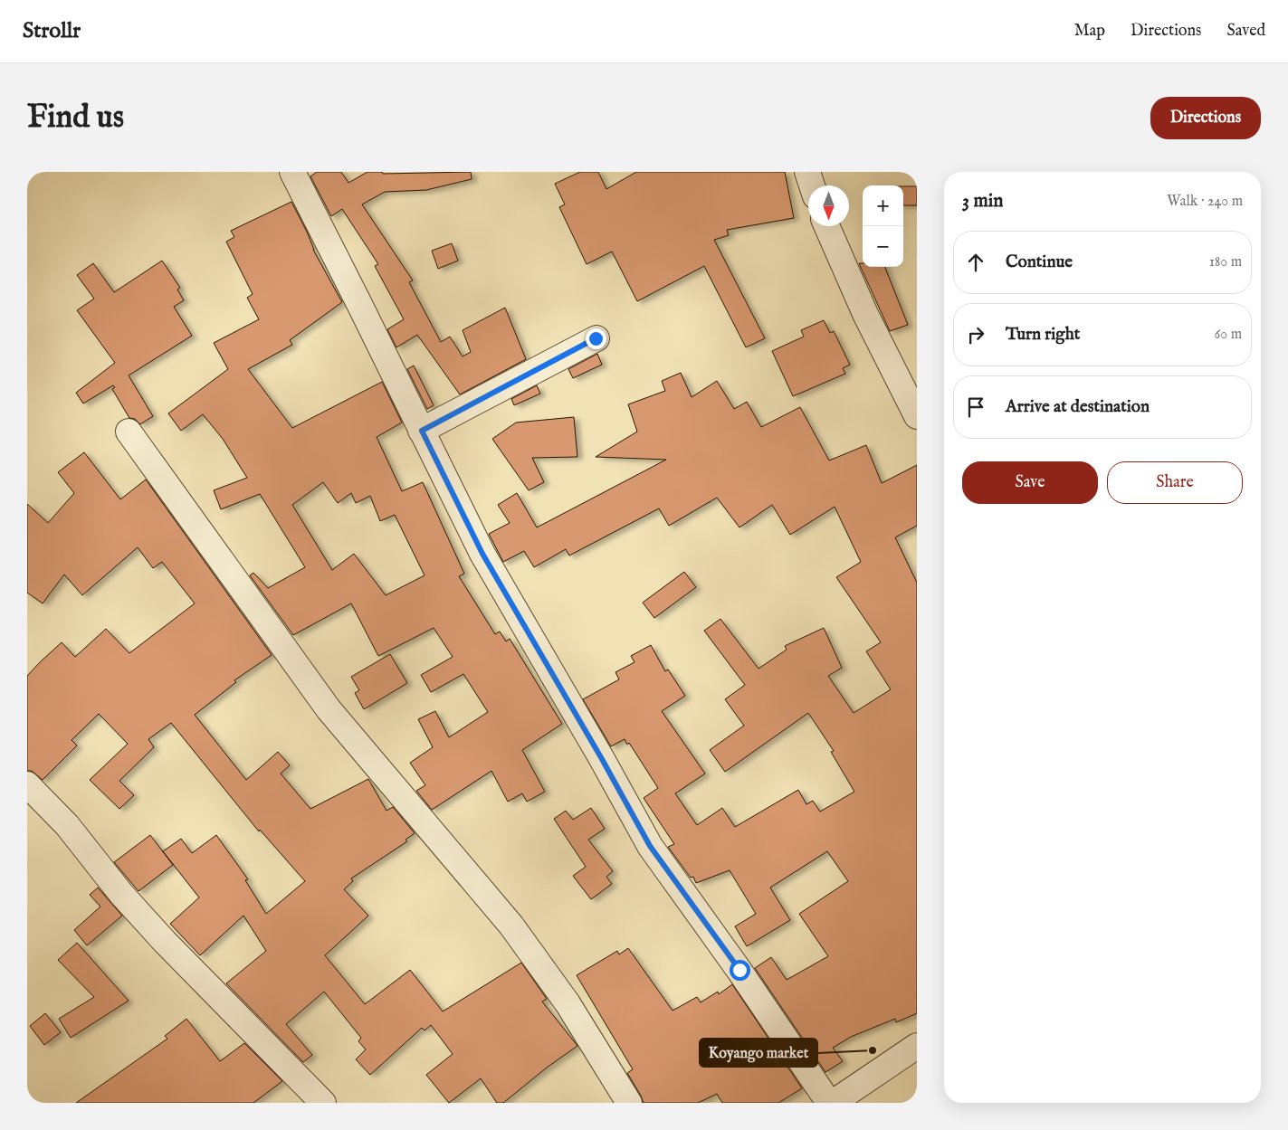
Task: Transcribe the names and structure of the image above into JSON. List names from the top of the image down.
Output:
{
  "places": ["Koyango market"],
  "north": "bottom",
  "page": {
    "header": "Strollr",
    "nav": ["Map", "Directions", "Saved"],
    "buttons": [
      "Directions",
      ["Save", "Share"]
    ],
    "title": "Find us",
    "heading": ["3 min", "Walk · 240 m"],
    "map_buttons": ["+", "−"],
    "list": [
      ["Continue", "180 m"],
      ["Turn right", "60 m"],
      "Arrive at destination"
    ]
  }
}
